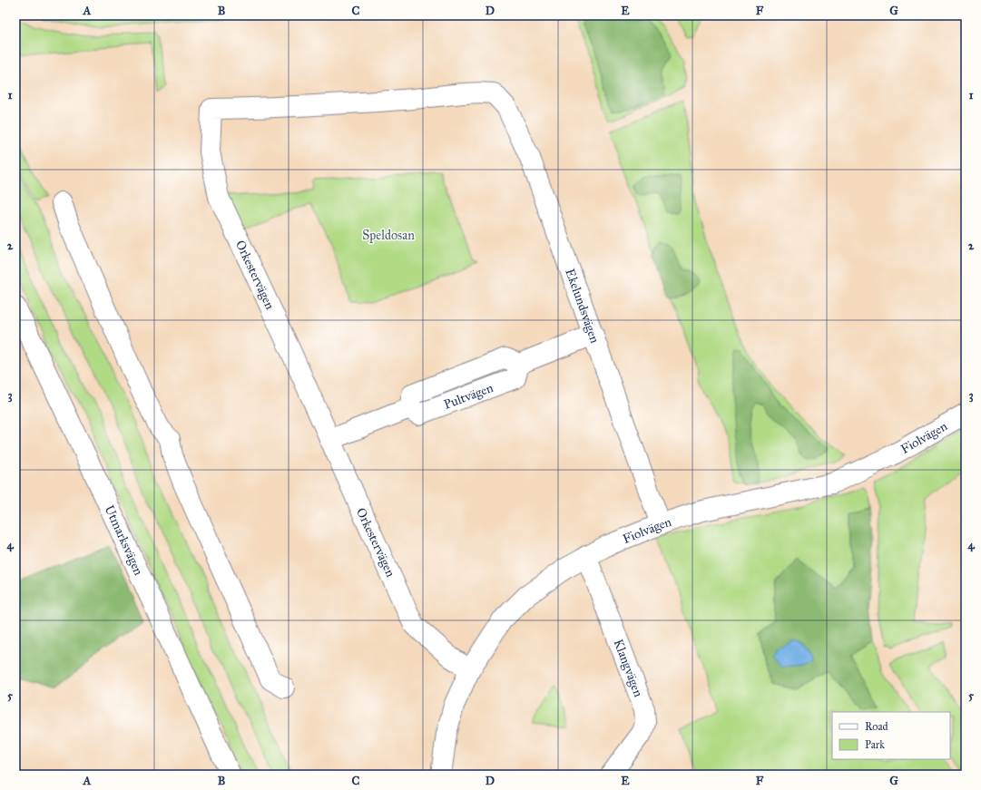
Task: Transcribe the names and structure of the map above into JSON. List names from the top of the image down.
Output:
{
  "streets": {
    "street": [
      "Orkestervägen",
      "Ekelundsvägen",
      "Pultvägen",
      "Fiolvägen",
      "Utmarksvägen",
      "Klangvägen"
    ]
  },
  "crossings": [
    ["Orkestervägen", "Ekelundsvägen"],
    ["Orkestervägen", "Pultvägen"],
    ["Orkestervägen", "Fiolvägen"],
    ["Ekelundsvägen", "Pultvägen"],
    ["Ekelundsvägen", "Fiolvägen"],
    ["Fiolvägen", "Klangvägen"]
  ],
  "parks": ["Speldosan"],
  "legend": ["Road", "Park"],
  "grid": {
    "columns": [
      "A",
      "B",
      "C",
      "D",
      "E",
      "F",
      "G"
    ],
    "rows": [
      "1",
      "2",
      "3",
      "4",
      "5"
    ]
  }
}
